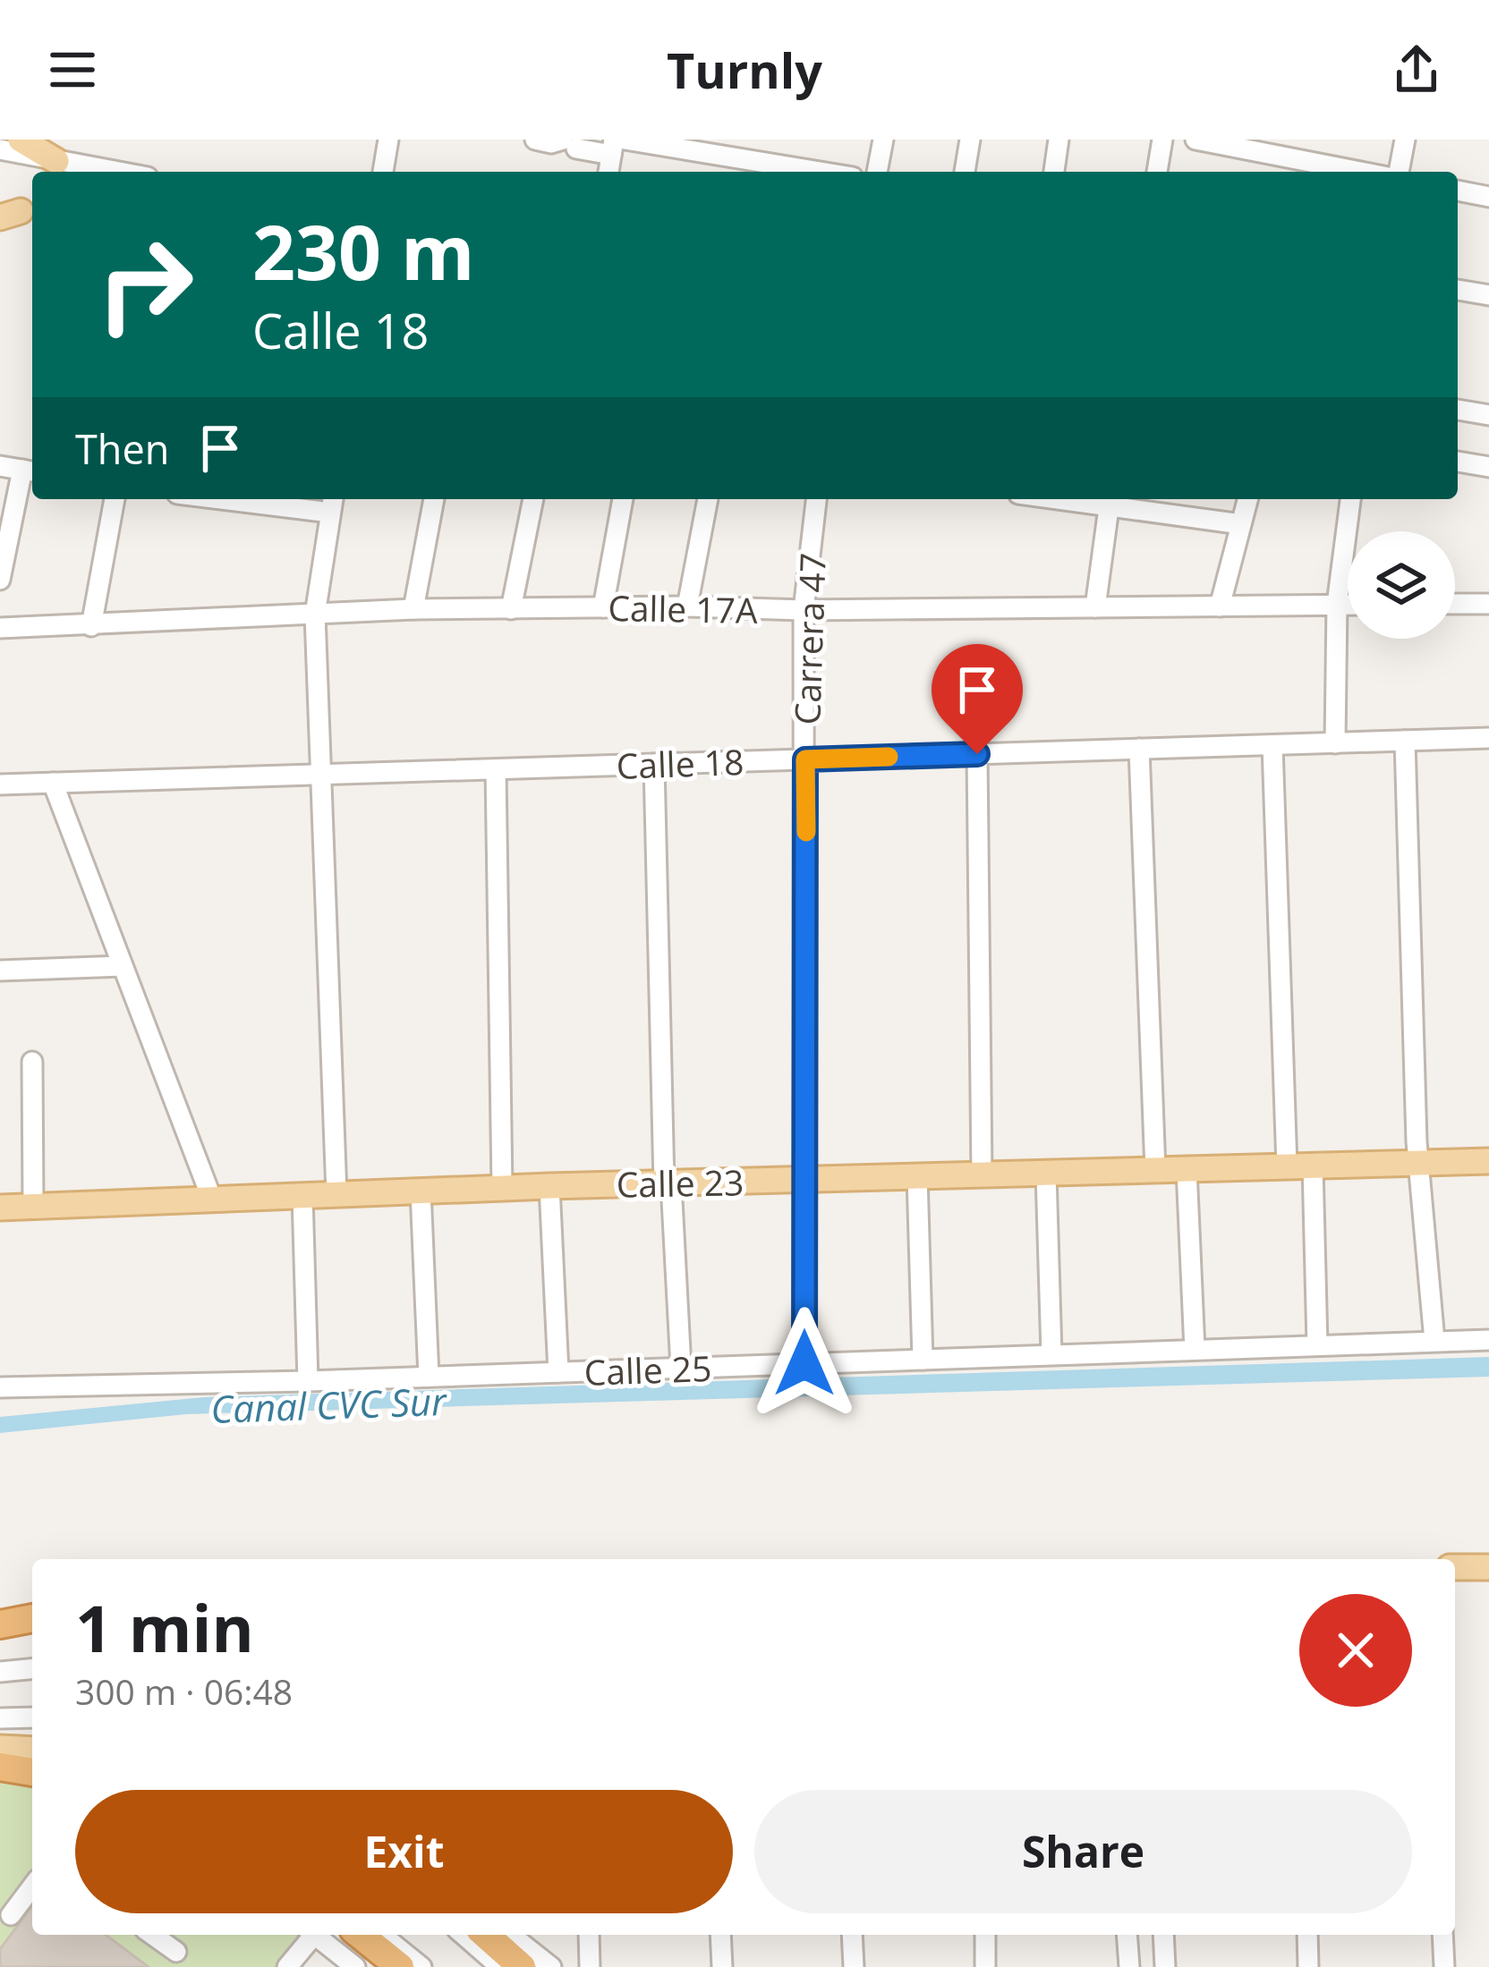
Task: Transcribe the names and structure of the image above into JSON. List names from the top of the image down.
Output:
{
  "streets": {
    "main road": ["Calle 23"],
    "street": [
      "Calle 17A",
      "Carrera 47",
      "Calle 18",
      "Calle 25"
    ]
  },
  "crossings": [
    ["Calle 17A", "Carrera 47"],
    ["Carrera 47", "Calle 18"],
    ["Carrera 47", "Calle 23"],
    ["Carrera 47", "Calle 25"]
  ],
  "water": ["Canal CVC Sur"],
  "page": {
    "header": "Turnly",
    "turn": ["230 m", "Calle 18"],
    "then": "Then",
    "heading": ["1 min", "300 m · 06:48"],
    "buttons": ["Exit", "Share"]
  }
}
